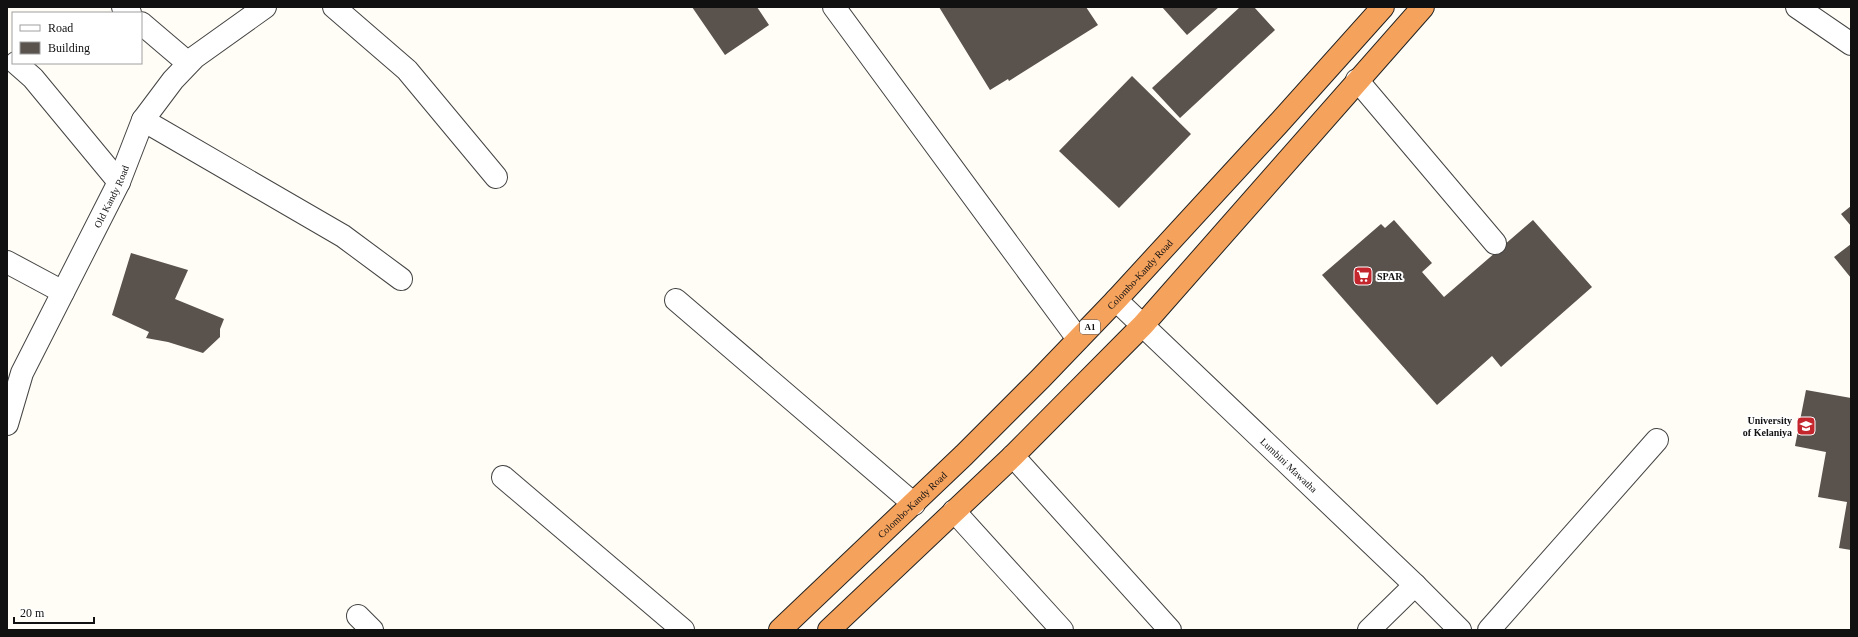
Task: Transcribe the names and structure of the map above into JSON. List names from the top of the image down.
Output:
{
  "streets": {
    "highway": ["Colombo-Kandy Road", "A1"],
    "street": ["Old Kandy Road", "Lumbini Mawatha"]
  },
  "crossings": [
    ["Colombo-Kandy Road", "Lumbini Mawatha"]
  ],
  "places": {
    "supermarket": ["SPAR"],
    "school or university": ["University of Kelaniya"]
  },
  "legend": ["Road", "Building"],
  "scale_bar": "20 m"
}
